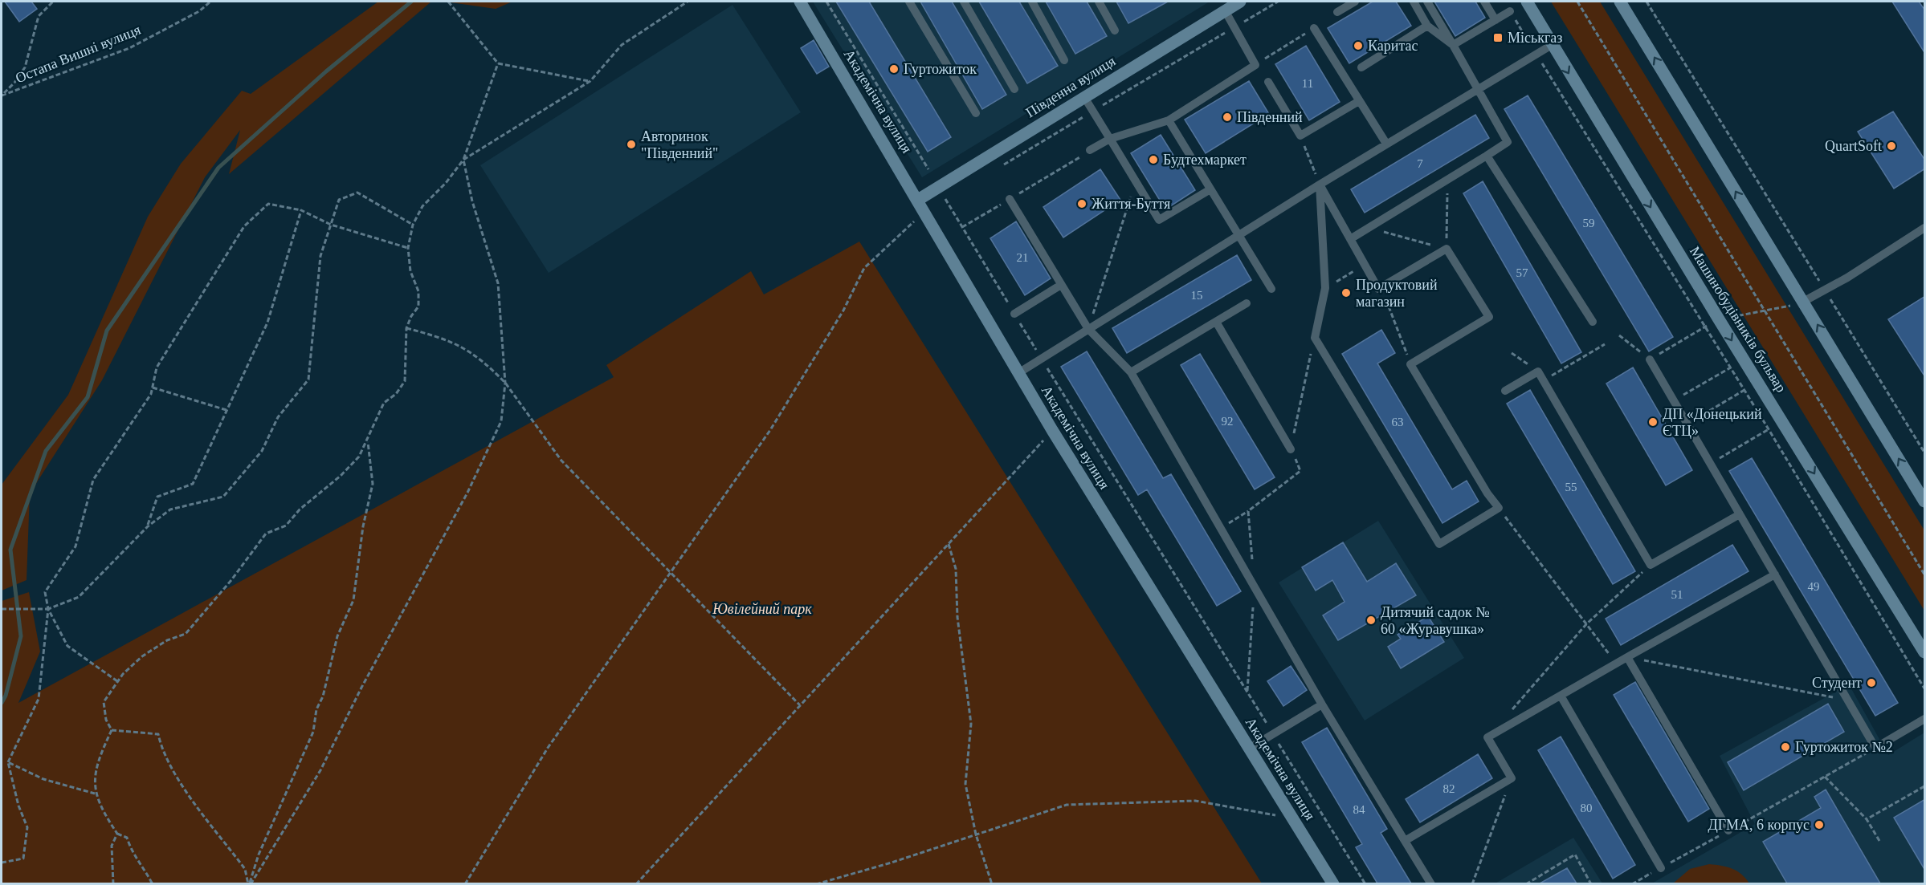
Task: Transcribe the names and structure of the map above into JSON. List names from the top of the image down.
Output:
{
  "streets": {
    "street": ["Південна вулиця", "Академічна вулиця", "Машинобудівників бульвар"],
    "path": ["Остапа Вишні вулиця"]
  },
  "crossings": [
    ["Південна вулиця", "Академічна вулиця"]
  ],
  "parks": ["Ювілейний парк"],
  "places": {
    "transit": ["Міськгаз"],
    "other": [
      "Каритас",
      "Гуртожиток",
      "Південний",
      "Авторинок \"Південний\"",
      "QuartSoft",
      "Будтехмаркет",
      "Життя-Буття",
      "Продуктовий магазин",
      "ДП «Донецький ЄТЦ»",
      "Дитячий садок № 60 «Журавушка»",
      "Студент",
      "Гуртожиток №2",
      "ДГМА, 6 корпус"
    ]
  },
  "house_numbers": [
    "11",
    "7",
    "59",
    "21",
    "57",
    "15",
    "92",
    "63",
    "55",
    "49",
    "51",
    "82",
    "80",
    "84"
  ]
}
